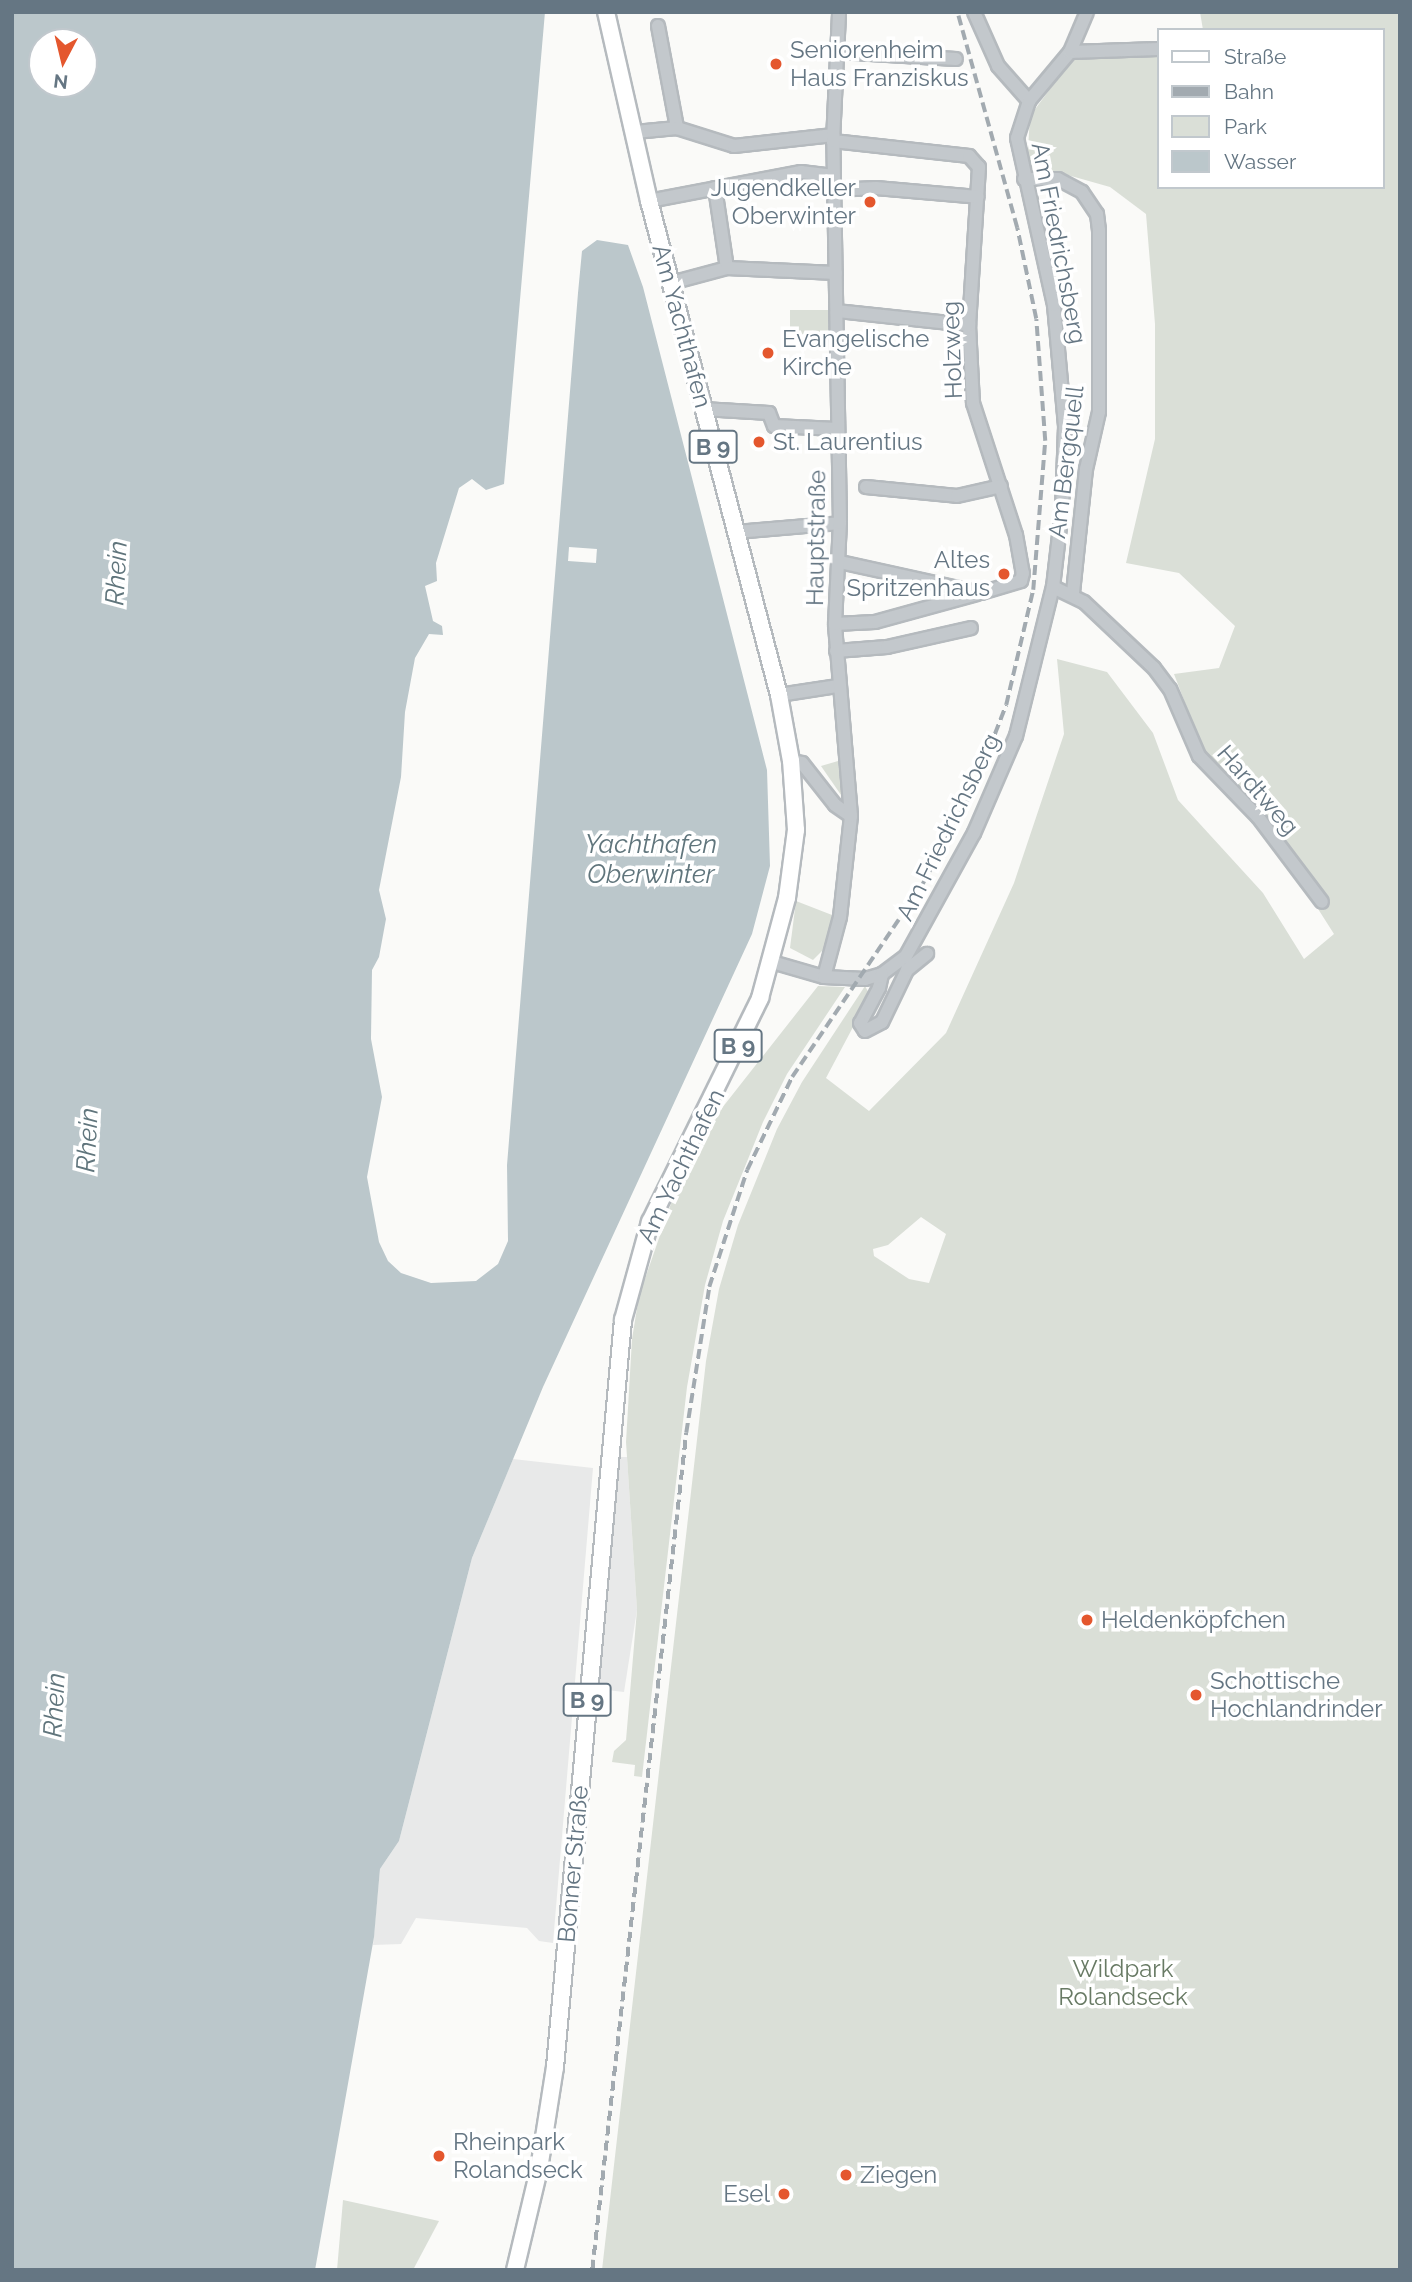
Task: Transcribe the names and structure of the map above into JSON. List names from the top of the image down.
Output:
{
  "streets": {
    "main road": ["Am Yachthafen", "B 9", "Bonner Straße"],
    "street": [
      "Am Friedrichsberg",
      "Holzweg",
      "Am Bergquell",
      "Hauptstraße",
      "Hardtweg"
    ]
  },
  "crossings": [
    ["Am Friedrichsberg", "Am Bergquell"],
    ["Am Friedrichsberg", "Hardtweg"],
    ["Am Yachthafen", "Bonner Straße"],
    ["Holzweg", "Hauptstraße"],
    ["Am Bergquell", "Hardtweg"]
  ],
  "water": ["Rhein", "Yachthafen Oberwinter"],
  "parks": ["Wildpark Rolandseck"],
  "places": [
    "Seniorenheim Haus Franziskus",
    "Jugendkeller Oberwinter",
    "Evangelische Kirche",
    "St. Laurentius",
    "Altes Spritzenhaus",
    "Heldenköpfchen",
    "Schottische Hochlandrinder",
    "Rheinpark Rolandseck",
    "Ziegen",
    "Esel"
  ],
  "legend": [
    "Straße",
    "Bahn",
    "Park",
    "Wasser"
  ],
  "north": "bottom"
}
